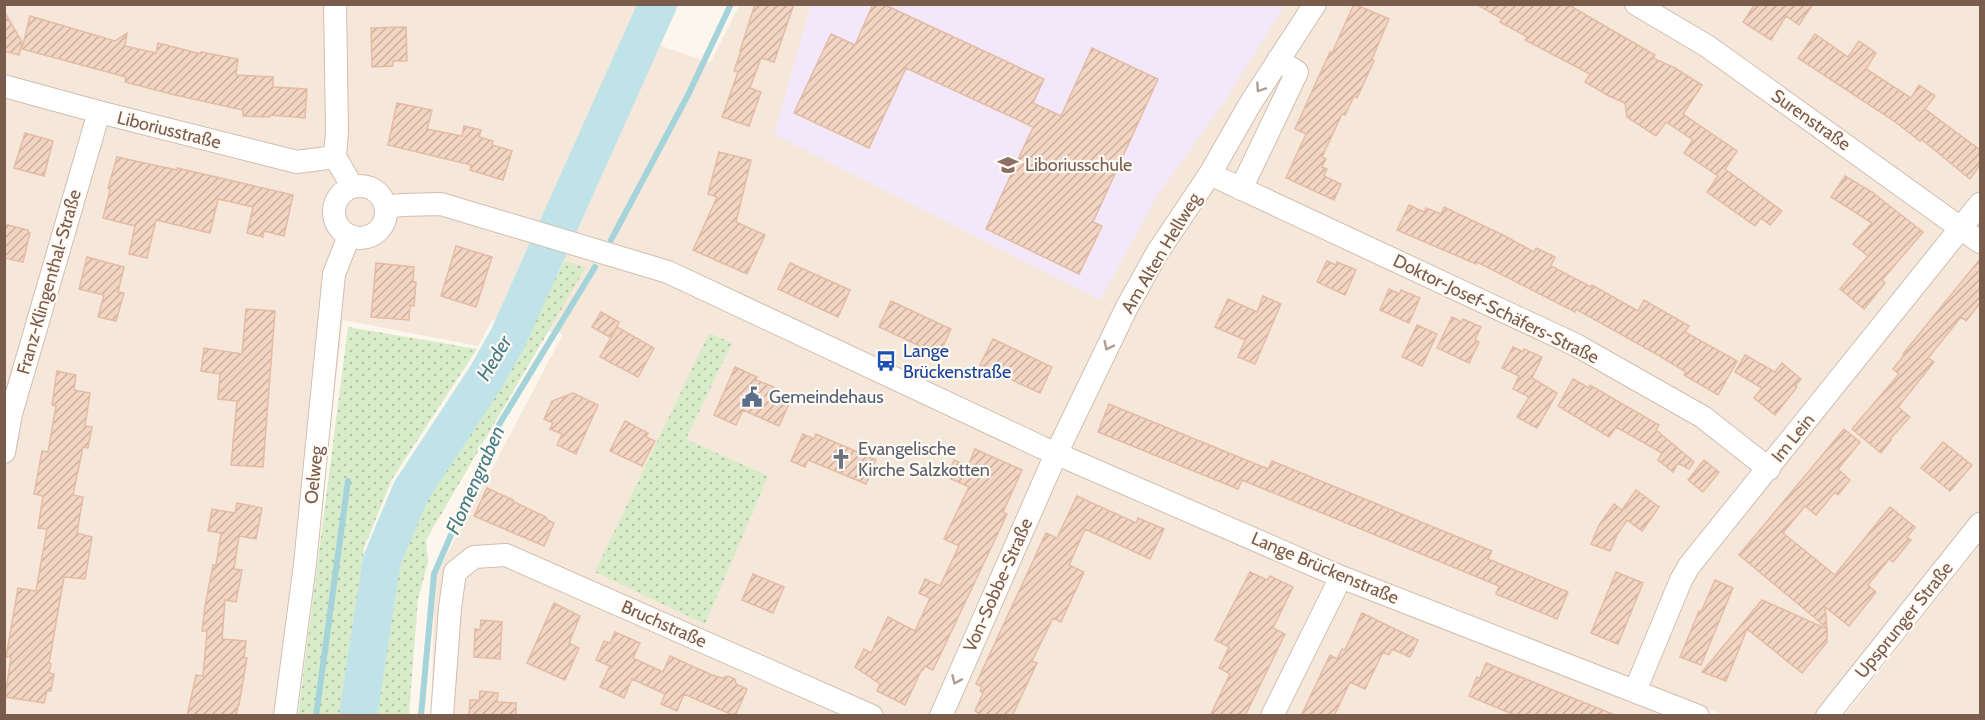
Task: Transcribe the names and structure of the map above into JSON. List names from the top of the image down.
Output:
{
  "streets": {
    "street": [
      "Surenstraße",
      "Liboriusstraße",
      "Am Alten Hellweg",
      "Franz-Klingenthal-Straße",
      "Doktor-Josef-Schäfers-Straße",
      "Im Lein",
      "Oelweg",
      "Lange Brückenstraße",
      "Von-Sobbe-Straße",
      "Upsprunger Straße",
      "Bruchstraße"
    ]
  },
  "crossings": [
    ["Surenstraße", "Im Lein"],
    ["Liboriusstraße", "Franz-Klingenthal-Straße"],
    ["Am Alten Hellweg", "Doktor-Josef-Schäfers-Straße"],
    ["Am Alten Hellweg", "Lange Brückenstraße"],
    ["Am Alten Hellweg", "Von-Sobbe-Straße"],
    ["Doktor-Josef-Schäfers-Straße", "Im Lein"],
    ["Im Lein", "Lange Brückenstraße"],
    ["Oelweg", "Lange Brückenstraße"],
    ["Lange Brückenstraße", "Von-Sobbe-Straße"]
  ],
  "one_way": ["Am Alten Hellweg", "Von-Sobbe-Straße"],
  "water": ["Heder", "Flomengraben"],
  "places": {
    "school or university": ["Liboriusschule"],
    "bus stop": ["Lange Brückenstraße"],
    "public building": ["Gemeindehaus"],
    "church": ["Evangelische Kirche Salzkotten"]
  }
}
